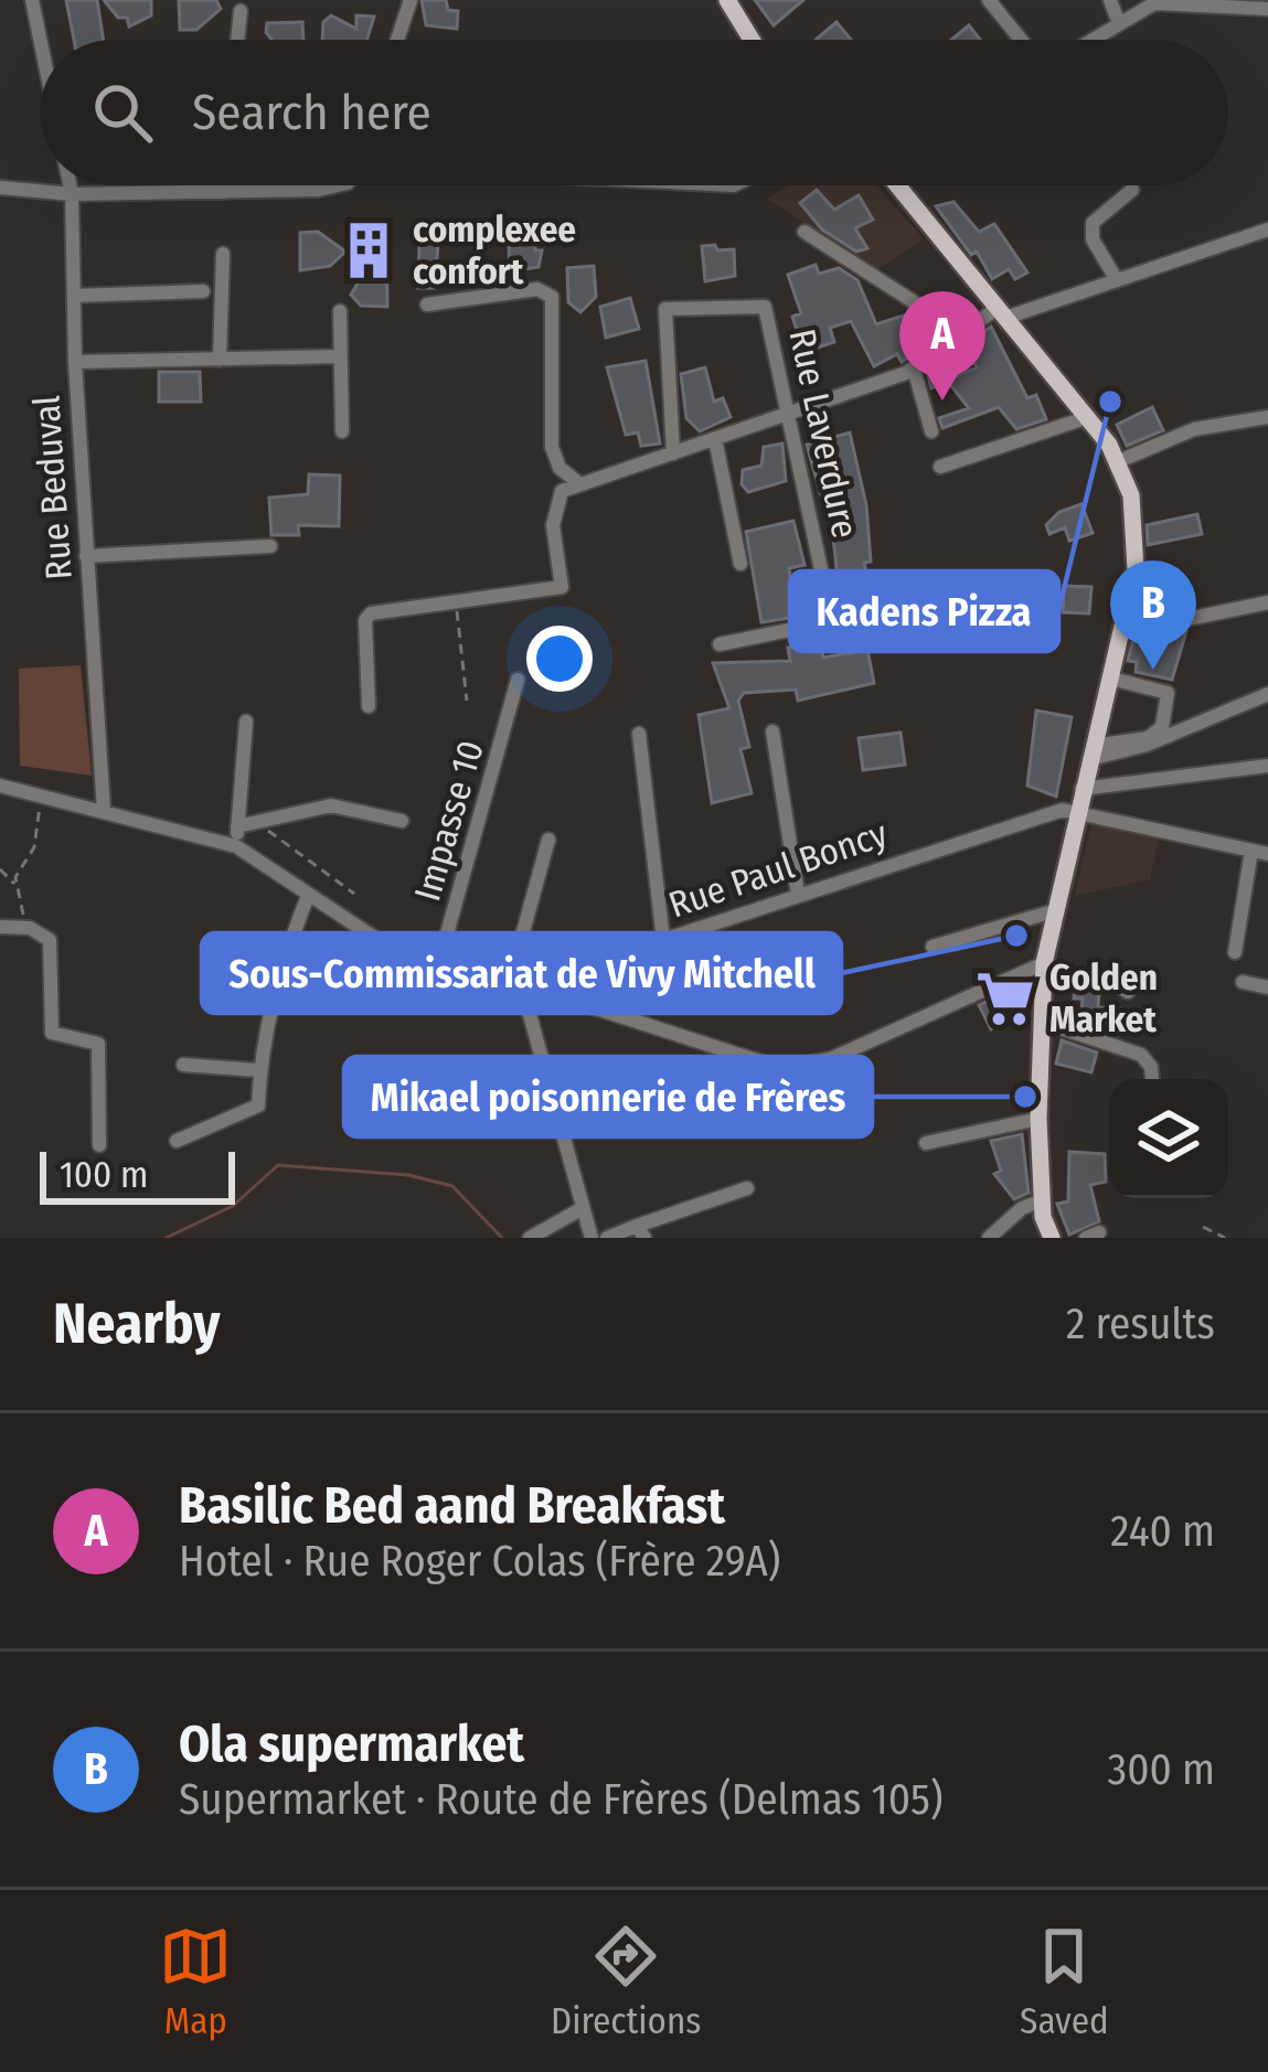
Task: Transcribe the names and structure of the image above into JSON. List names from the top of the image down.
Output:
{
  "streets": {
    "street": [
      "Rue Laverdure",
      "Rue Beduval",
      "Impasse 10",
      "Rue Paul Boncy"
    ]
  },
  "places": {
    "building": ["complexee confort"],
    "other": ["Kadens Pizza", "Sous-Commissariat de Vivy Mitchell", "Mikael poisonnerie de Frères"],
    "supermarket": ["Golden Market"]
  },
  "scale_bar": "100 m",
  "page": {
    "search": "Search here",
    "pins": ["A", "B"],
    "scale": "100 m",
    "heading": ["Nearby", "2 results"],
    "list": [
      {
        "mark": "A",
        "name": "Basilic Bed aand Breakfast",
        "note": "Hotel · Rue Roger Colas (Frère 29A)",
        "value": "240 m"
      },
      {
        "mark": "B",
        "name": "Ola supermarket",
        "note": "Supermarket · Route de Frères (Delmas 105)",
        "value": "300 m"
      }
    ],
    "nav": ["Map", "Directions", "Saved"]
  }
}
